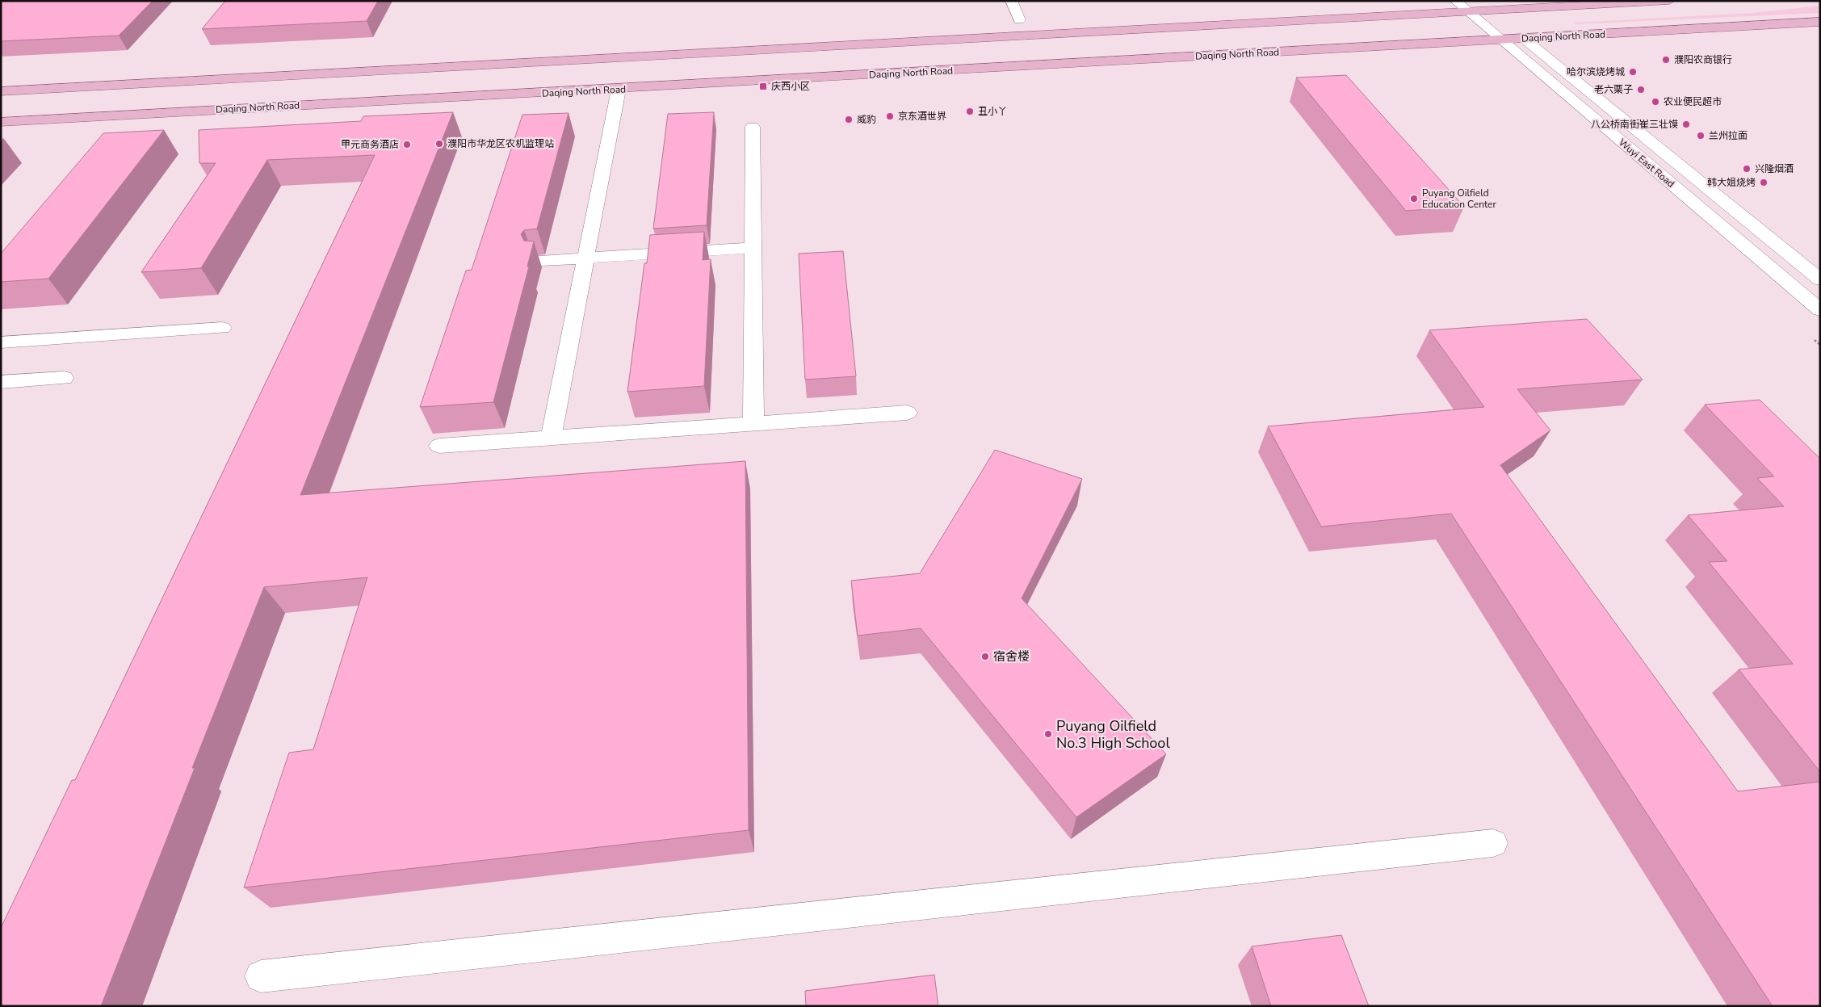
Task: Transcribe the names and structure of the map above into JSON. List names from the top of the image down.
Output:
{
  "streets": {
    "main road": ["Daqing North Road"],
    "street": ["Wuyi East Road"]
  },
  "crossings": [
    ["Daqing North Road", "Wuyi East Road"]
  ],
  "places": {
    "other": [
      "濮阳农商银行",
      "哈尔滨烧烤城",
      "老六栗子",
      "农业便民超市",
      "丑小丫",
      "京东酒世界",
      "威豹",
      "八公桥南街崔三壮馍",
      "兰州拉面",
      "濮阳市华龙区农机监理站",
      "甲元商务酒店",
      "兴隆烟酒",
      "韩大姐烧烤",
      "Puyang Oilfield Education Center",
      "宿舍楼",
      "Puyang Oilfield No.3 High School"
    ],
    "transit": ["庆西小区"]
  }
}
